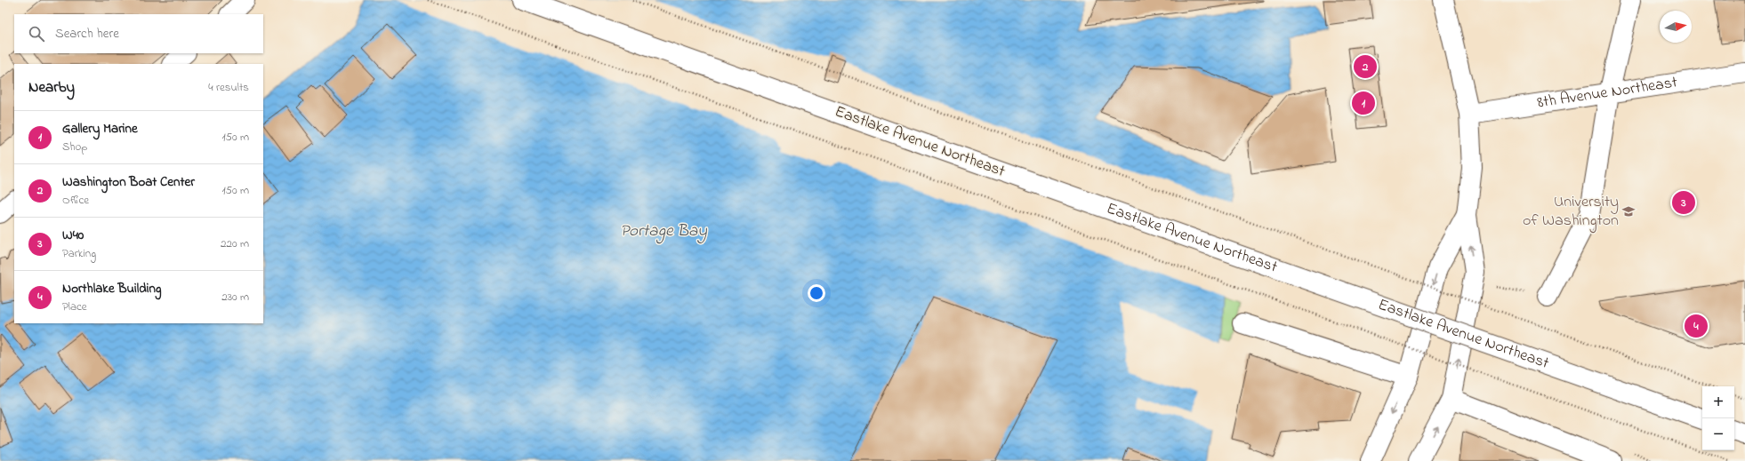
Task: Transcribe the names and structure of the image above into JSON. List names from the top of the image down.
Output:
{
  "streets": {
    "main road": ["8th Avenue Northeast", "Eastlake Avenue Northeast"]
  },
  "water": ["Portage Bay"],
  "places": {
    "school or university": ["University of Washington"]
  },
  "north": "right",
  "page": {
    "search": "Search here",
    "pins": [
      "2",
      "1",
      "3",
      "4"
    ],
    "heading": ["Nearby", "4 results"],
    "list": [
      {
        "mark": "1",
        "name": "Gallery Marine",
        "note": "Shop",
        "value": "150 m"
      },
      {
        "mark": "2",
        "name": "Washington Boat Center",
        "note": "Office",
        "value": "150 m"
      },
      {
        "mark": "3",
        "name": "W40",
        "note": "Parking",
        "value": "220 m"
      },
      {
        "mark": "4",
        "name": "Northlake Building",
        "note": "Place",
        "value": "230 m"
      }
    ],
    "map_buttons": ["+", "−"]
  }
}
